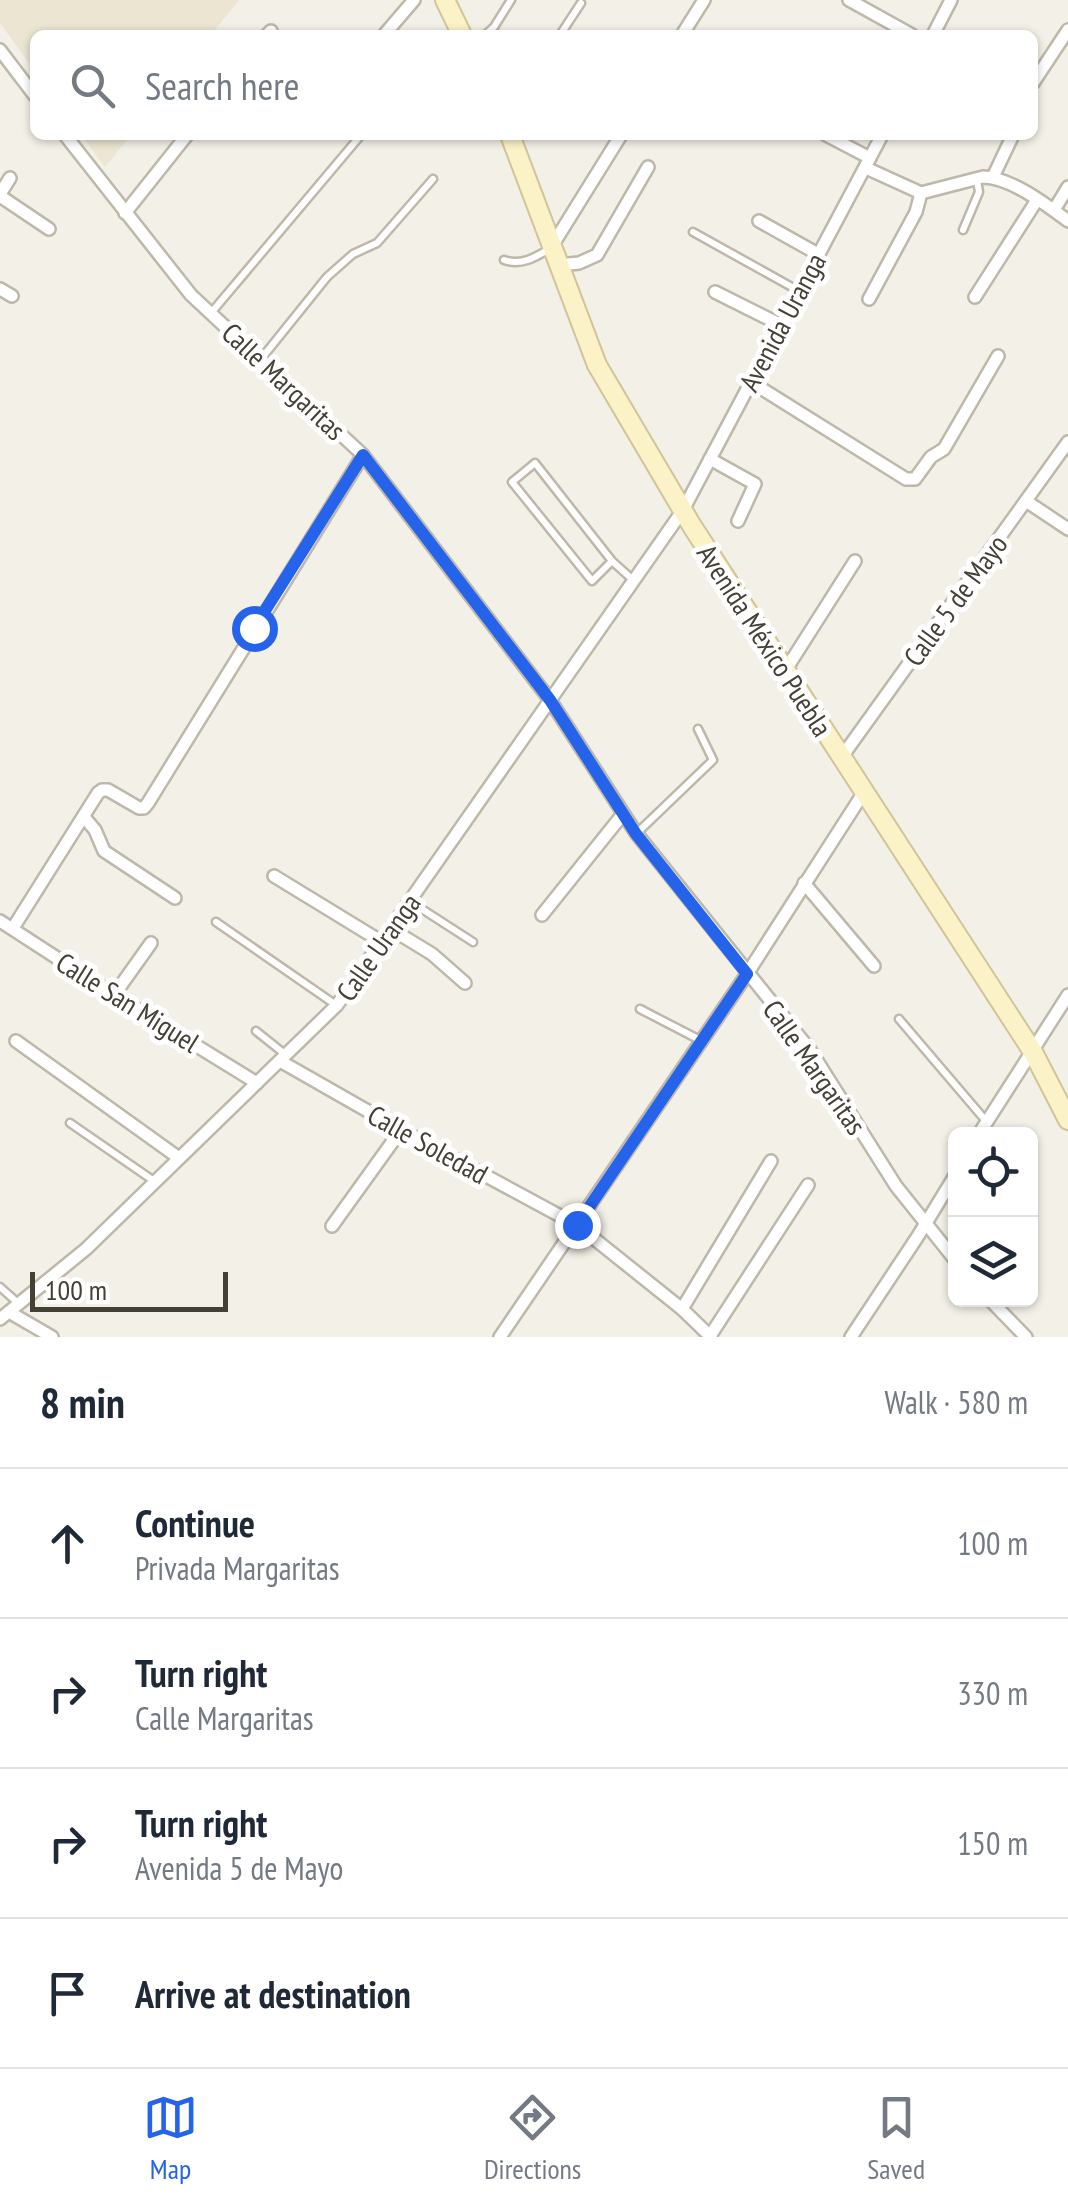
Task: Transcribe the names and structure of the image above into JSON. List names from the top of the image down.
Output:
{
  "streets": {
    "main road": ["Avenida México Puebla"],
    "street": [
      "Avenida Uranga",
      "Calle Margaritas",
      "Calle 5 de Mayo",
      "Calle Uranga",
      "Calle San Miguel",
      "Calle Soledad"
    ]
  },
  "crossings": [
    ["Avenida Uranga", "Avenida México Puebla"],
    ["Avenida Uranga", "Calle Uranga"],
    ["Calle Margaritas", "Calle Uranga"],
    ["Calle 5 de Mayo", "Avenida México Puebla"],
    ["Avenida México Puebla", "Calle Uranga"],
    ["Calle Uranga", "Calle San Miguel"],
    ["Calle Uranga", "Calle Soledad"]
  ],
  "scale_bar": "100 m",
  "page": {
    "search": "Search here",
    "scale": "100 m",
    "heading": ["8 min", "Walk · 580 m"],
    "list": [
      ["Continue", "Privada Margaritas", "100 m"],
      ["Turn right", "Calle Margaritas", "330 m"],
      ["Turn right", "Avenida 5 de Mayo", "150 m"],
      "Arrive at destination"
    ],
    "nav": ["Map", "Directions", "Saved"]
  }
}
